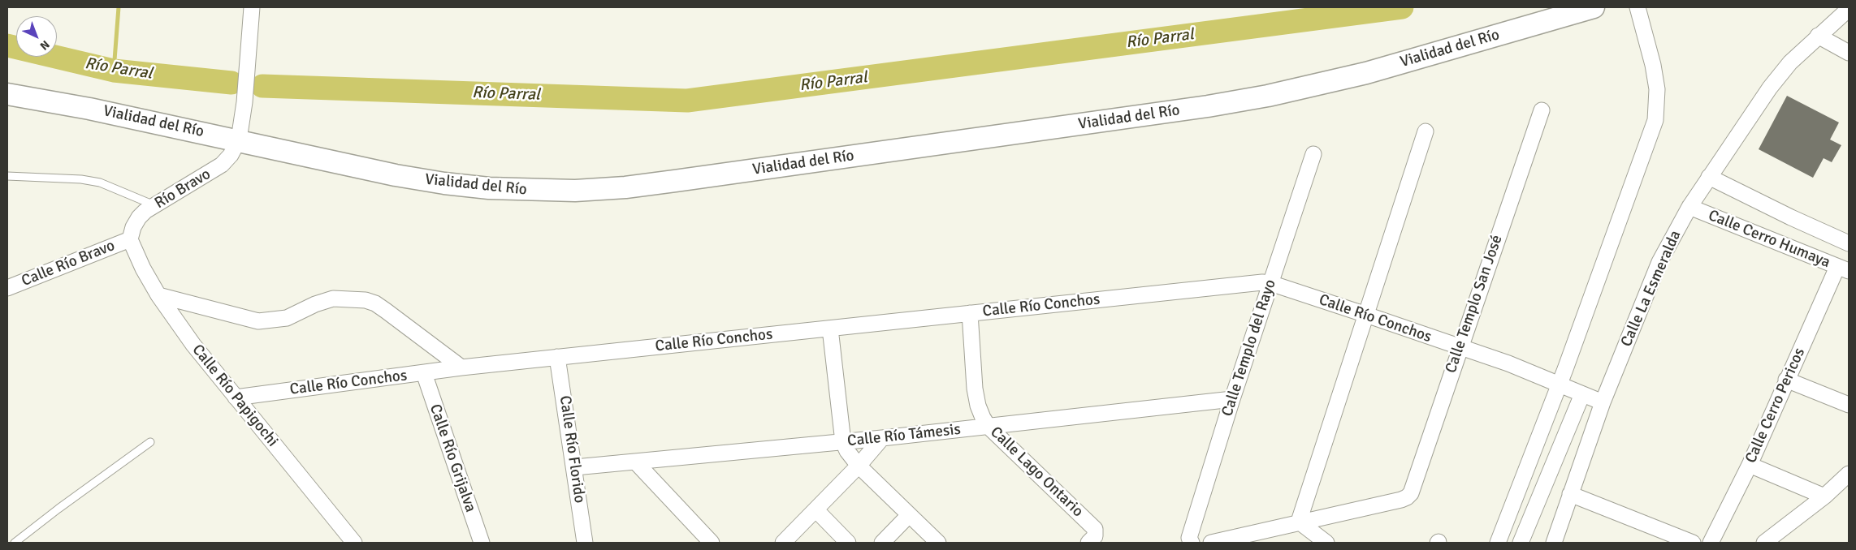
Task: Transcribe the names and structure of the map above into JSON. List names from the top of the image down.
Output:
{
  "streets": {
    "main road": ["Vialidad del Río"],
    "street": [
      "Río Bravo",
      "Calle Cerro Humaya",
      "Calle Río Bravo",
      "Calle La Esmeralda",
      "Calle Templo San José",
      "Calle Río Conchos",
      "Calle Templo del Rayo",
      "Calle Río Papigochi",
      "Calle Cerro Pericos",
      "Calle Río Támesis",
      "Calle Río Florido",
      "Calle Río Grijalva",
      "Calle Lago Ontario"
    ]
  },
  "crossings": [
    ["Vialidad del Río", "Río Bravo"],
    ["Río Bravo", "Calle Río Bravo"],
    ["Río Bravo", "Calle Río Papigochi"],
    ["Calle Cerro Humaya", "Calle La Esmeralda"],
    ["Calle Cerro Humaya", "Calle Cerro Pericos"],
    ["Calle Río Bravo", "Calle Río Papigochi"],
    ["Calle La Esmeralda", "Calle Río Conchos"],
    ["Calle Templo San José", "Calle Río Conchos"],
    ["Calle Río Conchos", "Calle Templo del Rayo"],
    ["Calle Río Conchos", "Calle Río Papigochi"],
    ["Calle Río Conchos", "Calle Río Florido"],
    ["Calle Río Conchos", "Calle Río Grijalva"],
    ["Calle Río Conchos", "Calle Lago Ontario"],
    ["Calle Templo del Rayo", "Calle Río Támesis"],
    ["Calle Río Támesis", "Calle Río Florido"],
    ["Calle Río Támesis", "Calle Lago Ontario"]
  ],
  "water": ["Río Parral"],
  "north": "bottom right"
}
